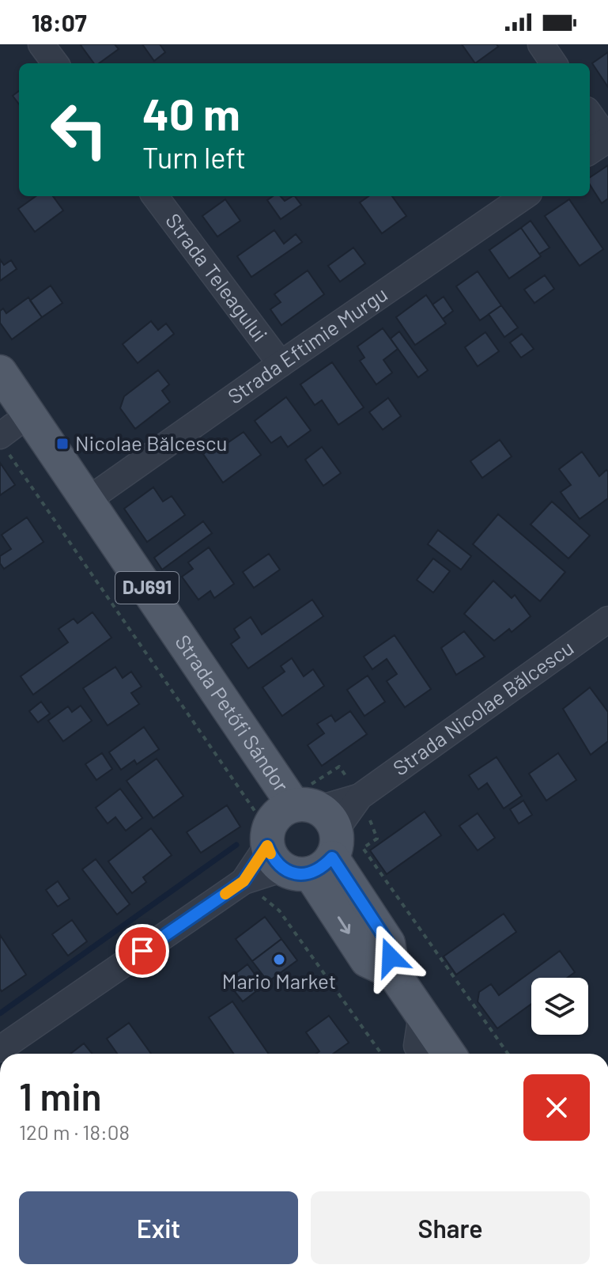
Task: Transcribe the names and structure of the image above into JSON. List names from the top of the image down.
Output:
{
  "streets": {
    "main road": ["DJ691", "Strada Petőfi Sándor"],
    "street": ["Strada Teleagului", "Strada Eftimie Murgu", "Strada Nicolae Bălcescu"]
  },
  "crossings": [
    ["Strada Teleagului", "Strada Eftimie Murgu"],
    ["Strada Eftimie Murgu", "Strada Petőfi Sándor"],
    ["Strada Nicolae Bălcescu", "Strada Petőfi Sándor"]
  ],
  "places": {
    "transit": ["Nicolae Bălcescu"],
    "other": ["Mario Market"]
  },
  "page": {
    "status": "18:07",
    "turn": ["40 m", "Turn left"],
    "heading": ["1 min", "120 m · 18:08"],
    "buttons": ["Exit", "Share"]
  }
}
